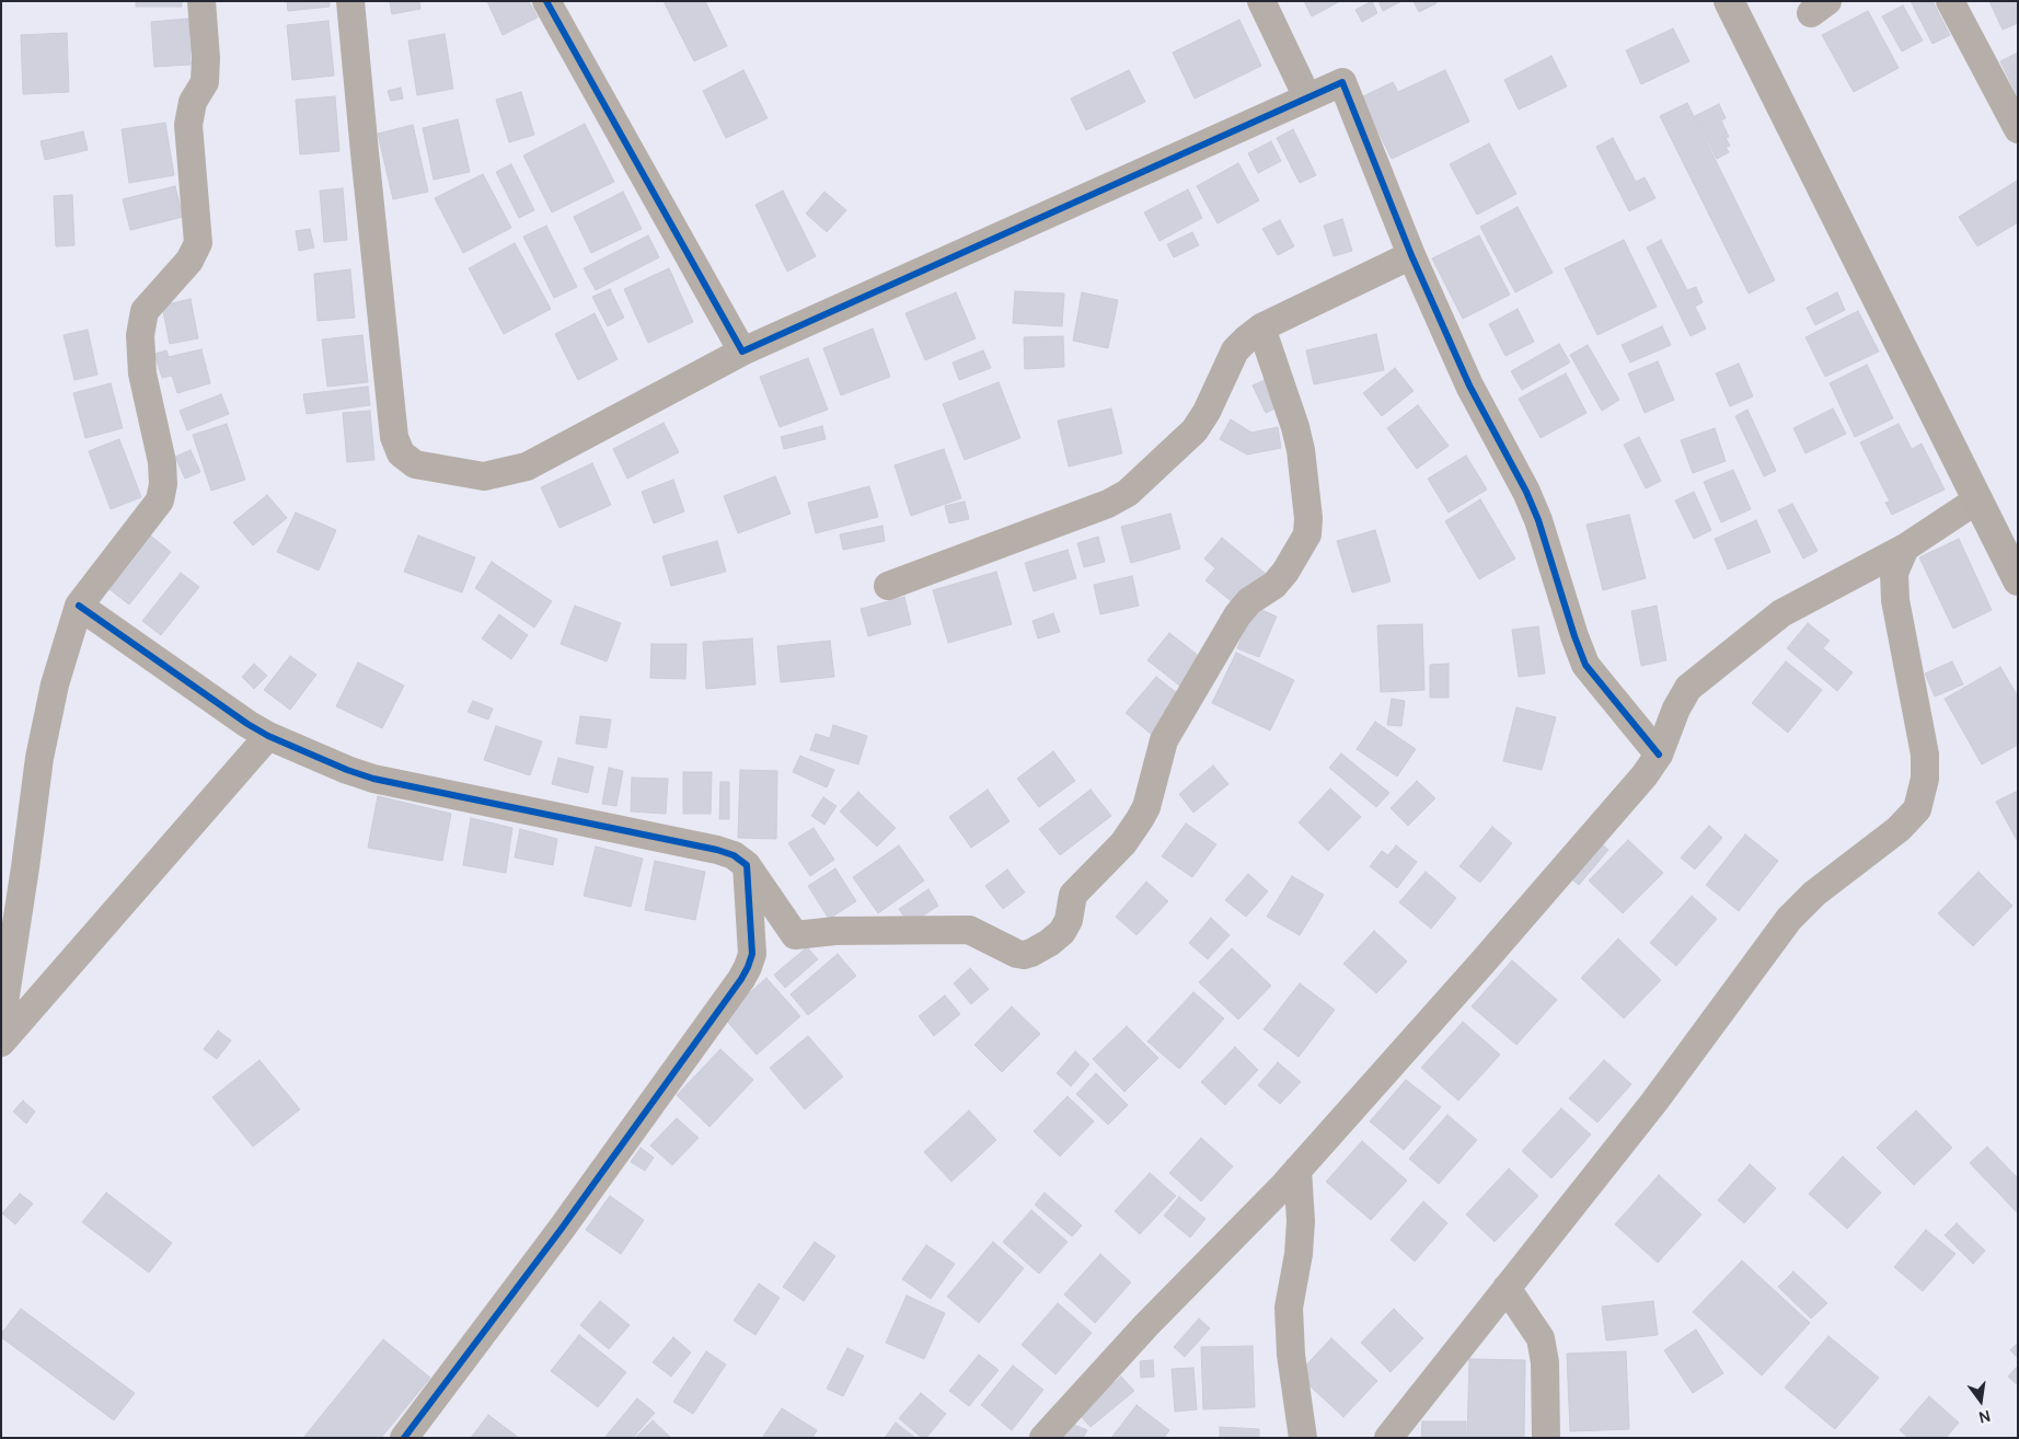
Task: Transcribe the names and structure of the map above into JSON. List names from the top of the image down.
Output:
{
  "north": "bottom"
}
